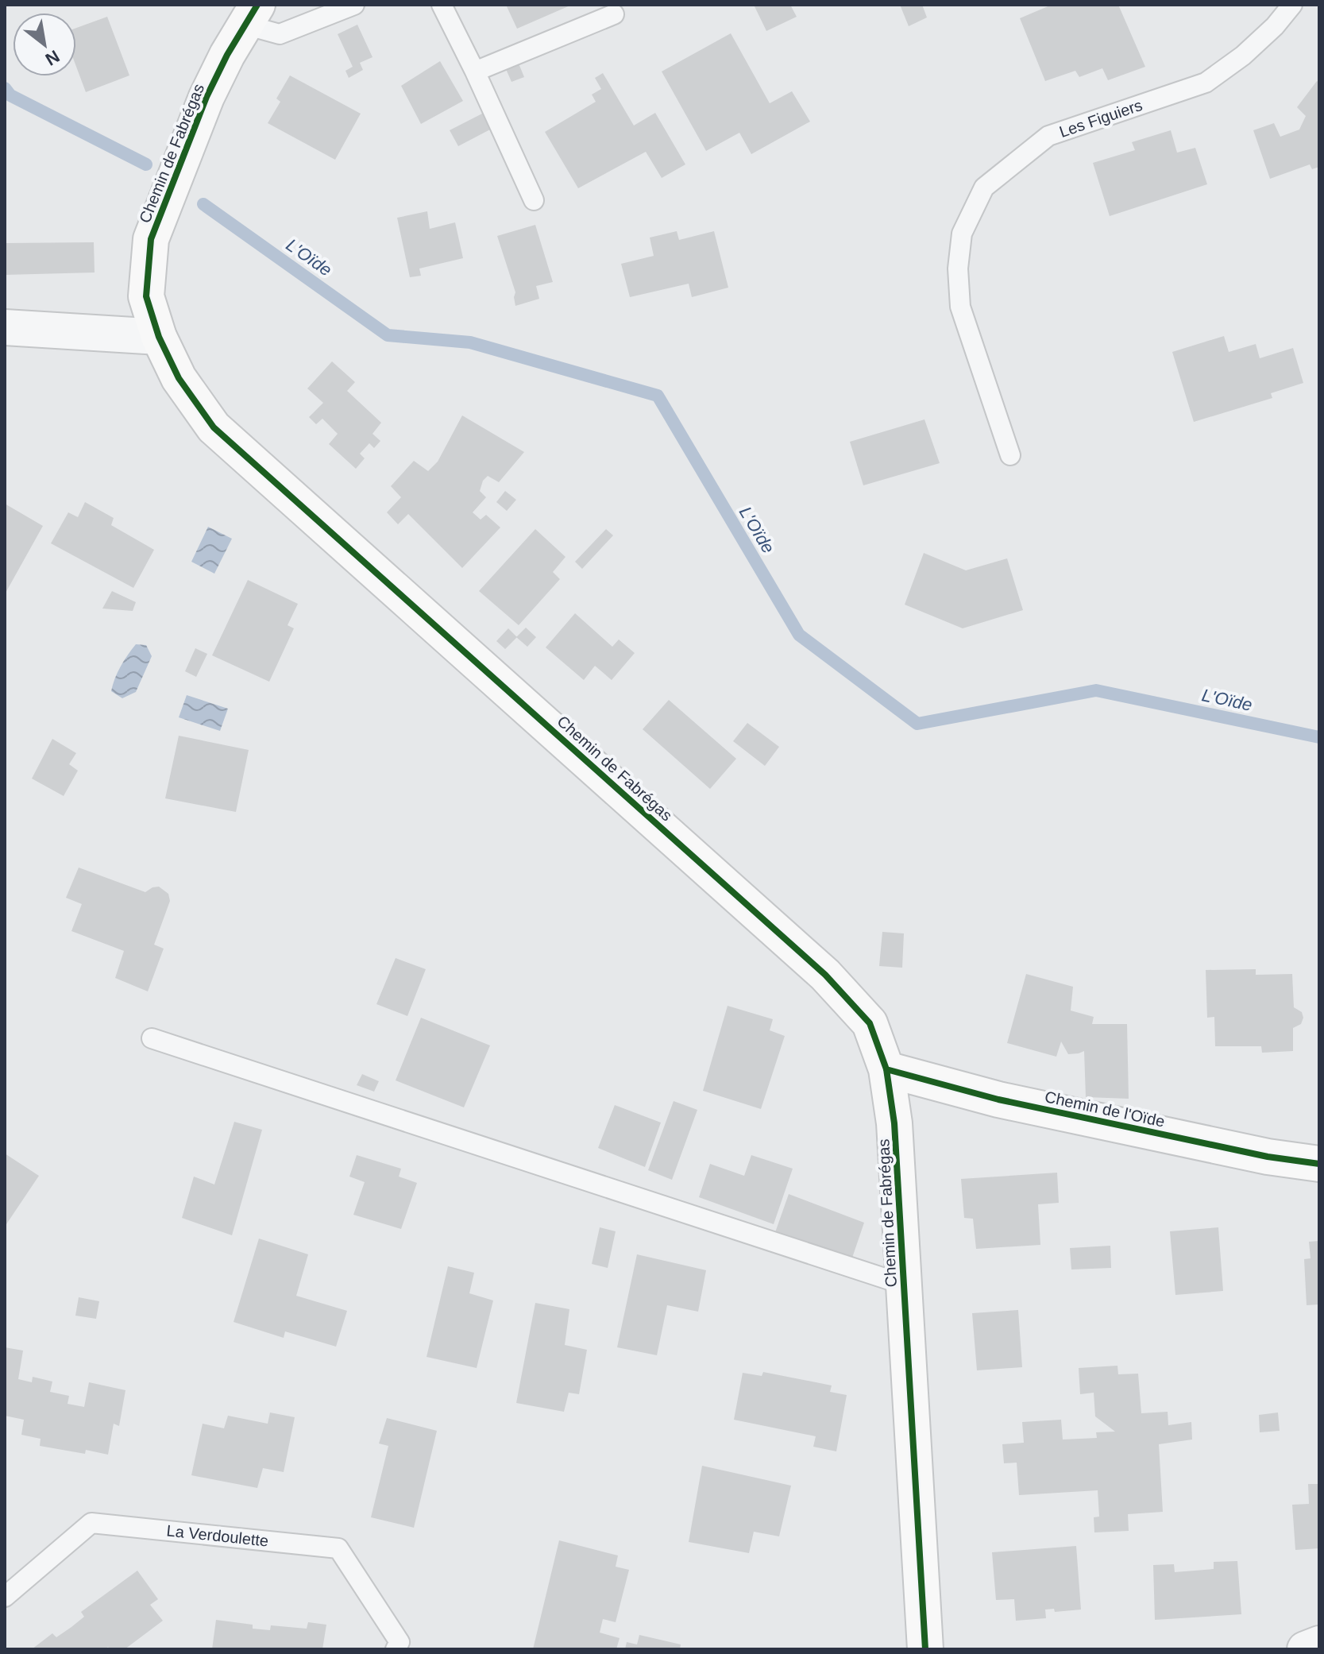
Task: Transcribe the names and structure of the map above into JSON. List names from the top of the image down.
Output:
{
  "streets": {
    "street": ["Chemin de Fabrégas", "Chemin de l'Oïde"],
    "lane": ["Les Figuiers", "La Verdoulette"]
  },
  "crossings": [
    ["Chemin de Fabrégas", "Chemin de l'Oïde"]
  ],
  "water": ["L'Oïde"],
  "north": "bottom right"
}
